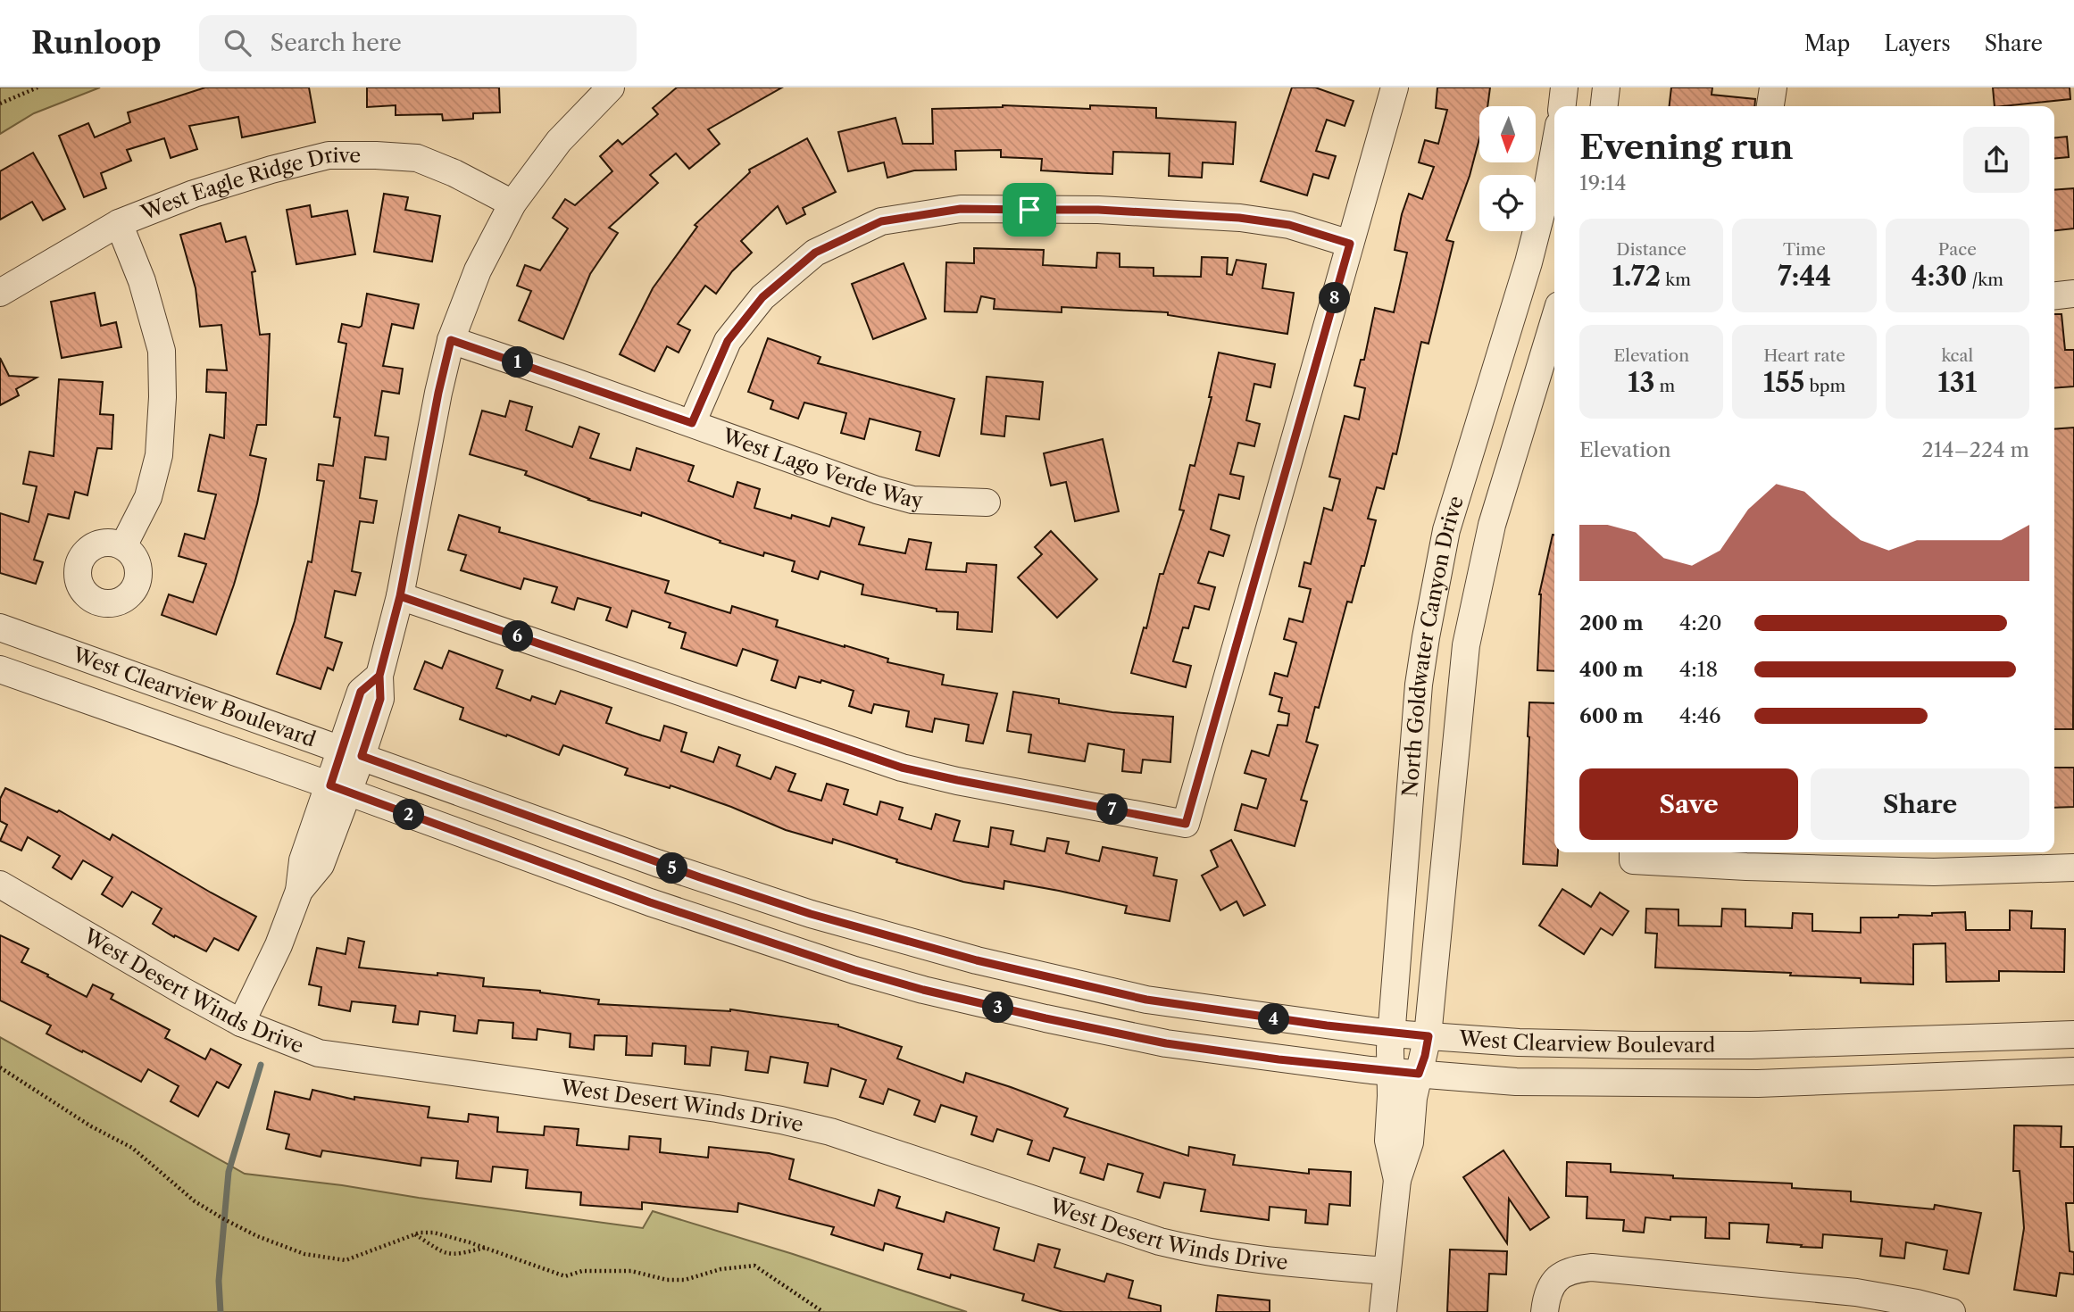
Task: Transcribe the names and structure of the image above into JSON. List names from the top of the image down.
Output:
{
  "streets": {
    "street": [
      "West Eagle Ridge Drive",
      "West Lago Verde Way",
      "North Goldwater Canyon Drive",
      "West Clearview Boulevard",
      "West Desert Winds Drive"
    ]
  },
  "crossings": [
    ["North Goldwater Canyon Drive", "West Clearview Boulevard"],
    ["North Goldwater Canyon Drive", "West Desert Winds Drive"]
  ],
  "north": "bottom",
  "page": {
    "header": "Runloop",
    "search": "Search here",
    "nav": ["Map", "Layers", "Share"],
    "heading": ["Evening run", "19:14"],
    "stats": [
      ["Distance", "1.72 km"],
      ["Time", "7:44"],
      ["Pace", "4:30 /km"],
      ["Elevation", "13 m"],
      ["Heart rate", "155 bpm"],
      ["kcal", "131"]
    ],
    "pins": [
      "8",
      "1",
      "6",
      "7",
      "2",
      "5",
      "3",
      "4"
    ],
    "chart": ["Elevation", "214–224 m"],
    "list": [
      {
        "name": "200 m",
        "note": "4:20"
      },
      {
        "name": "400 m",
        "note": "4:18"
      },
      {
        "name": "600 m",
        "note": "4:46"
      }
    ],
    "buttons": ["Save", "Share"]
  }
}
